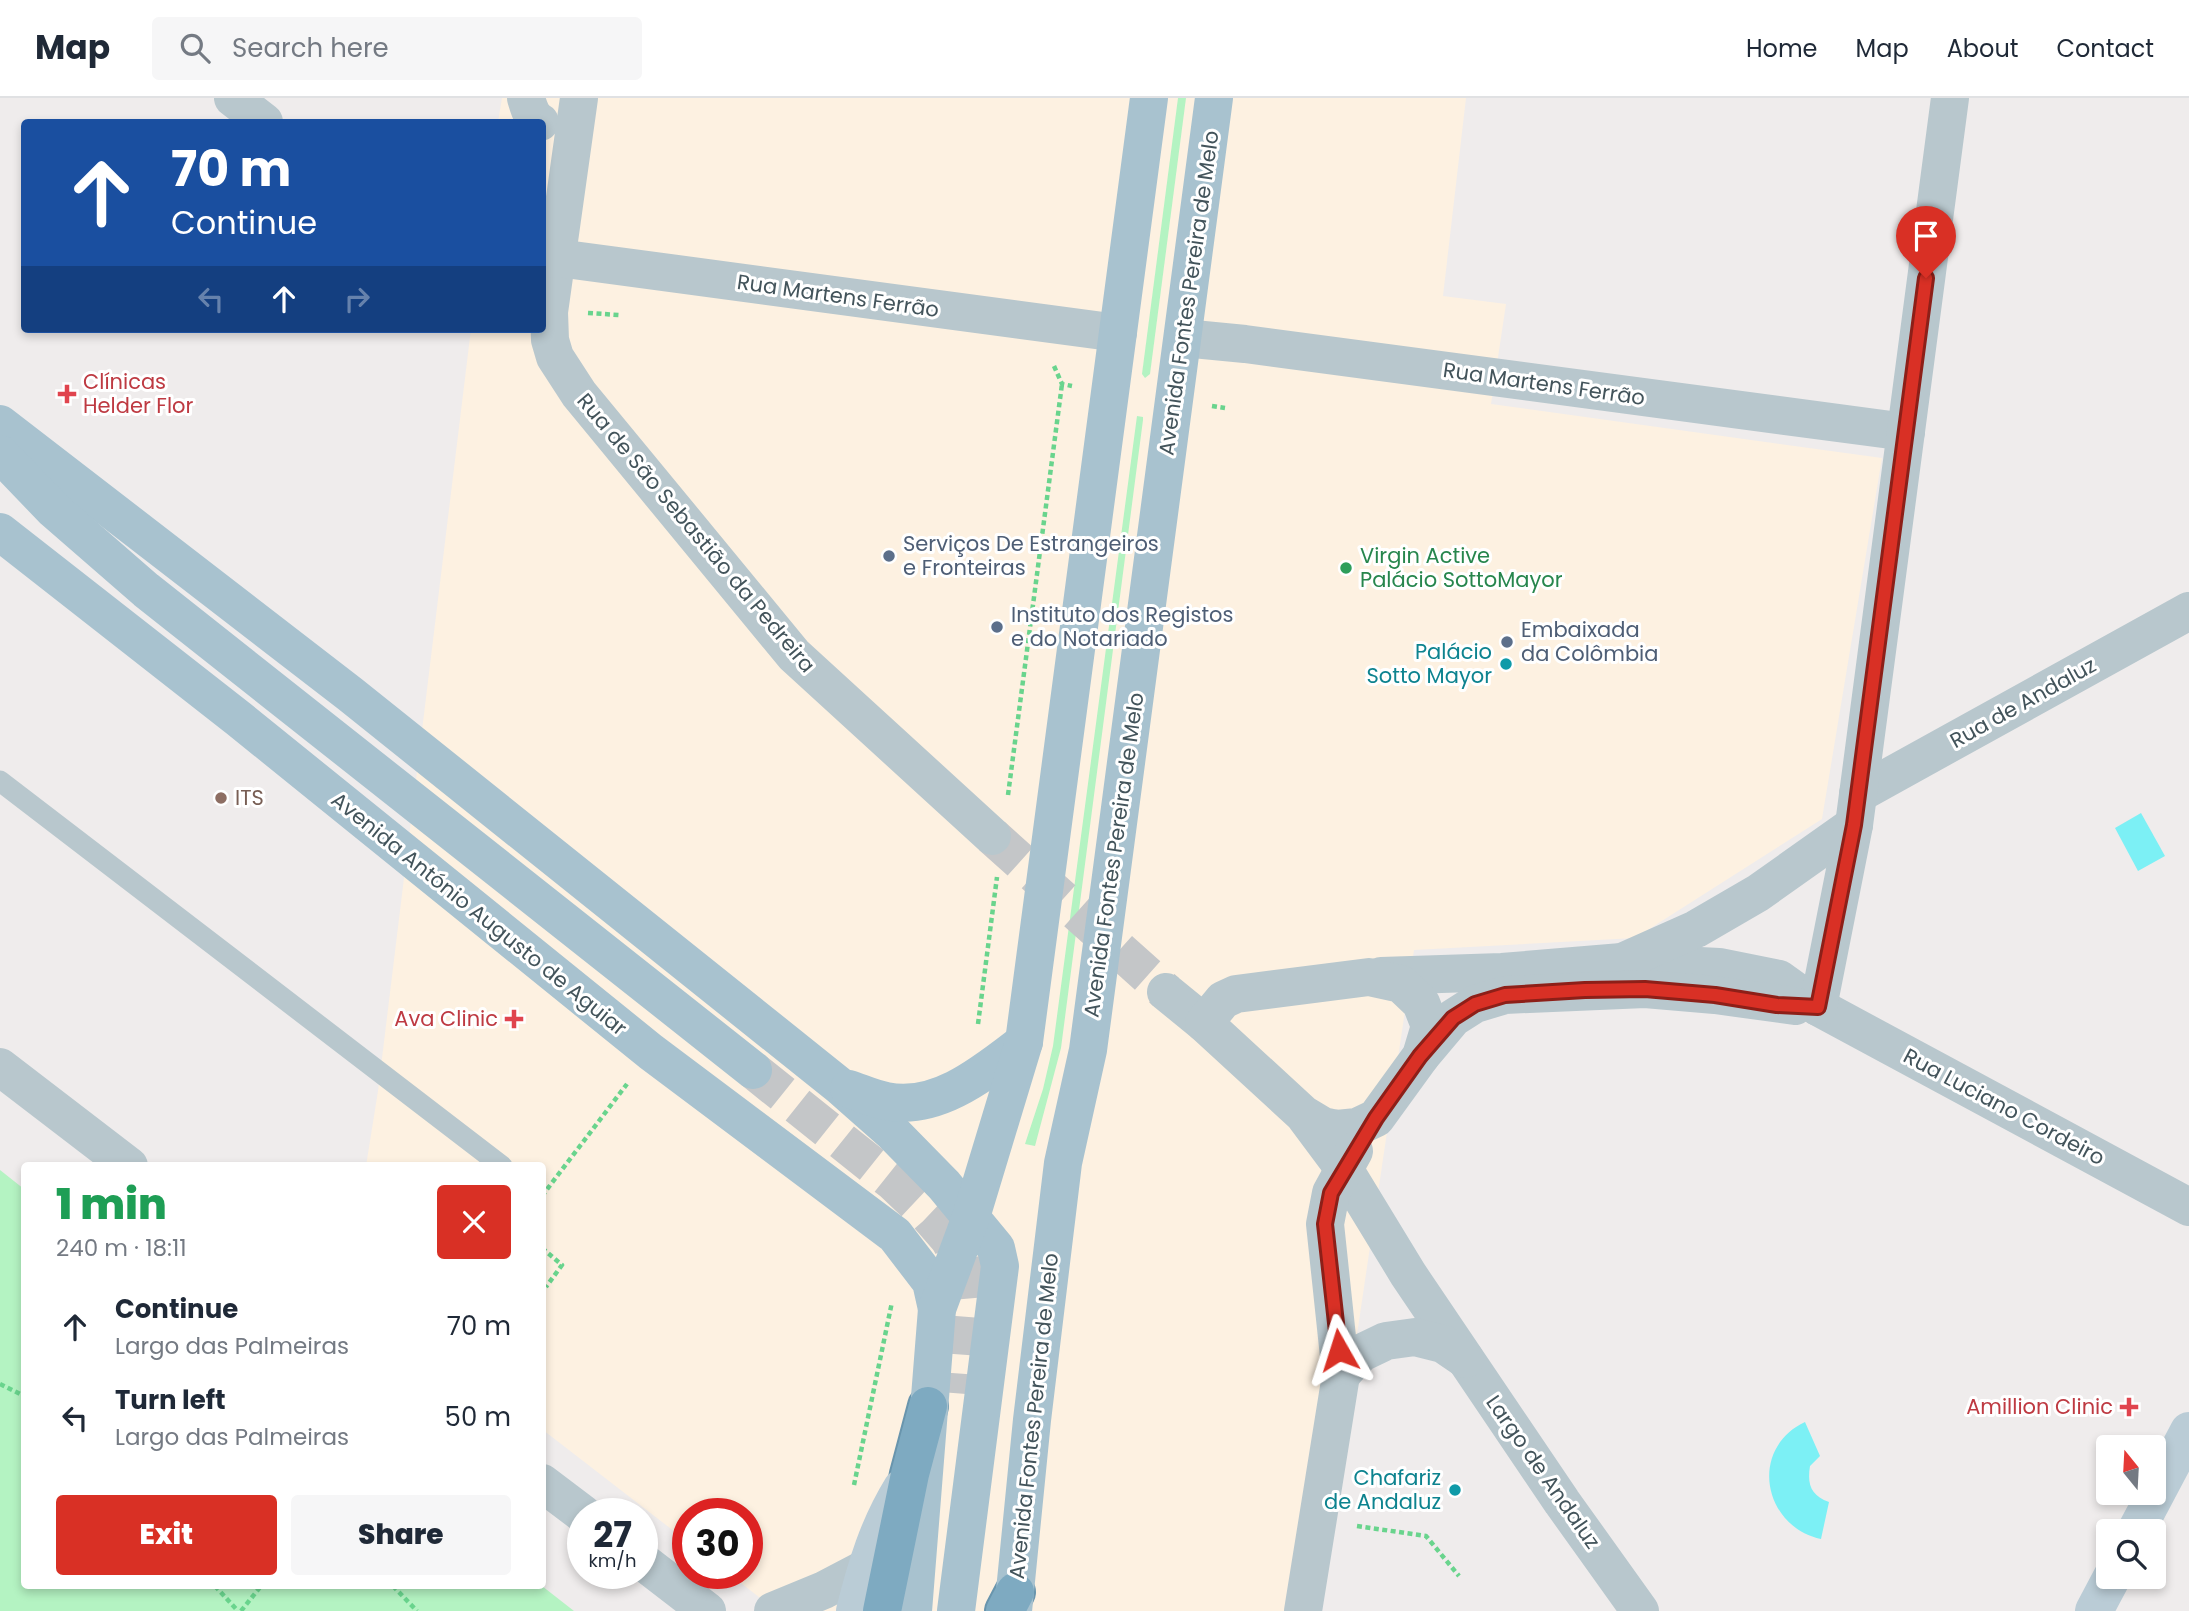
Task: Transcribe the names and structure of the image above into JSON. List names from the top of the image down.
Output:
{
  "streets": {
    "main road": ["Avenida Fontes Pereira de Melo", "Avenida António Augusto de Aguiar"],
    "street": [
      "Rua Martens Ferrão",
      "Rua de São Sebastião da Pedreira",
      "Rua de Andaluz",
      "Rua Luciano Cordeiro",
      "Largo de Andaluz"
    ]
  },
  "crossings": [
    ["Avenida Fontes Pereira de Melo", "Rua Martens Ferrão"],
    ["Rua Martens Ferrão", "Rua de São Sebastião da Pedreira"],
    ["Rua de Andaluz", "Rua Luciano Cordeiro"]
  ],
  "places": {
    "health": ["Clínicas Helder Flor", "Ava Clinic", "Amillion Clinic"],
    "other": [
      "Serviços De Estrangeiros e Fronteiras",
      "Virgin Active Palácio SottoMayor",
      "Instituto dos Registos e do Notariado",
      "Embaixada da Colômbia",
      "Palácio Sotto Mayor",
      "ITS",
      "Chafariz de Andaluz"
    ]
  },
  "north": "top",
  "page": {
    "header": "Map",
    "search": "Search here",
    "nav": [
      "Home",
      "Map",
      "About",
      "Contact"
    ],
    "turn": ["70 m", "Continue"],
    "heading": ["1 min", "240 m · 18:11"],
    "list": [
      {
        "name": "Continue",
        "note": "Largo das Palmeiras",
        "value": "70 m"
      },
      {
        "name": "Turn left",
        "note": "Largo das Palmeiras",
        "value": "50 m"
      }
    ],
    "buttons": ["Exit", "Share"],
    "speed": "27 km/h",
    "limit": "30"
  }
}
